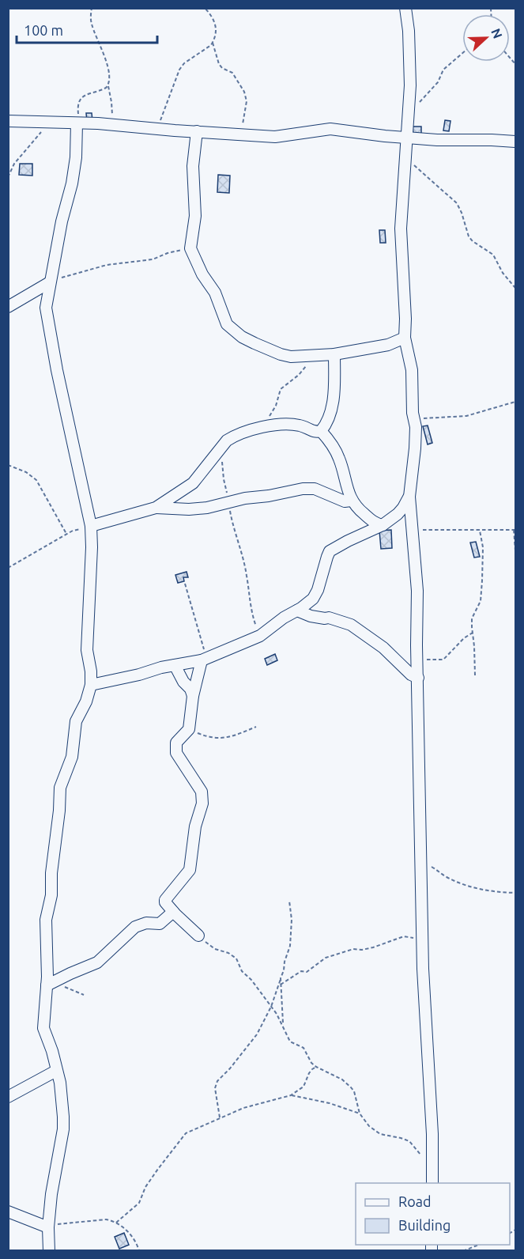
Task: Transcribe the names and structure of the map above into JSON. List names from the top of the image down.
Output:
{
  "legend": ["Road", "Building"],
  "scale_bar": "100 m",
  "north": "right"
}
